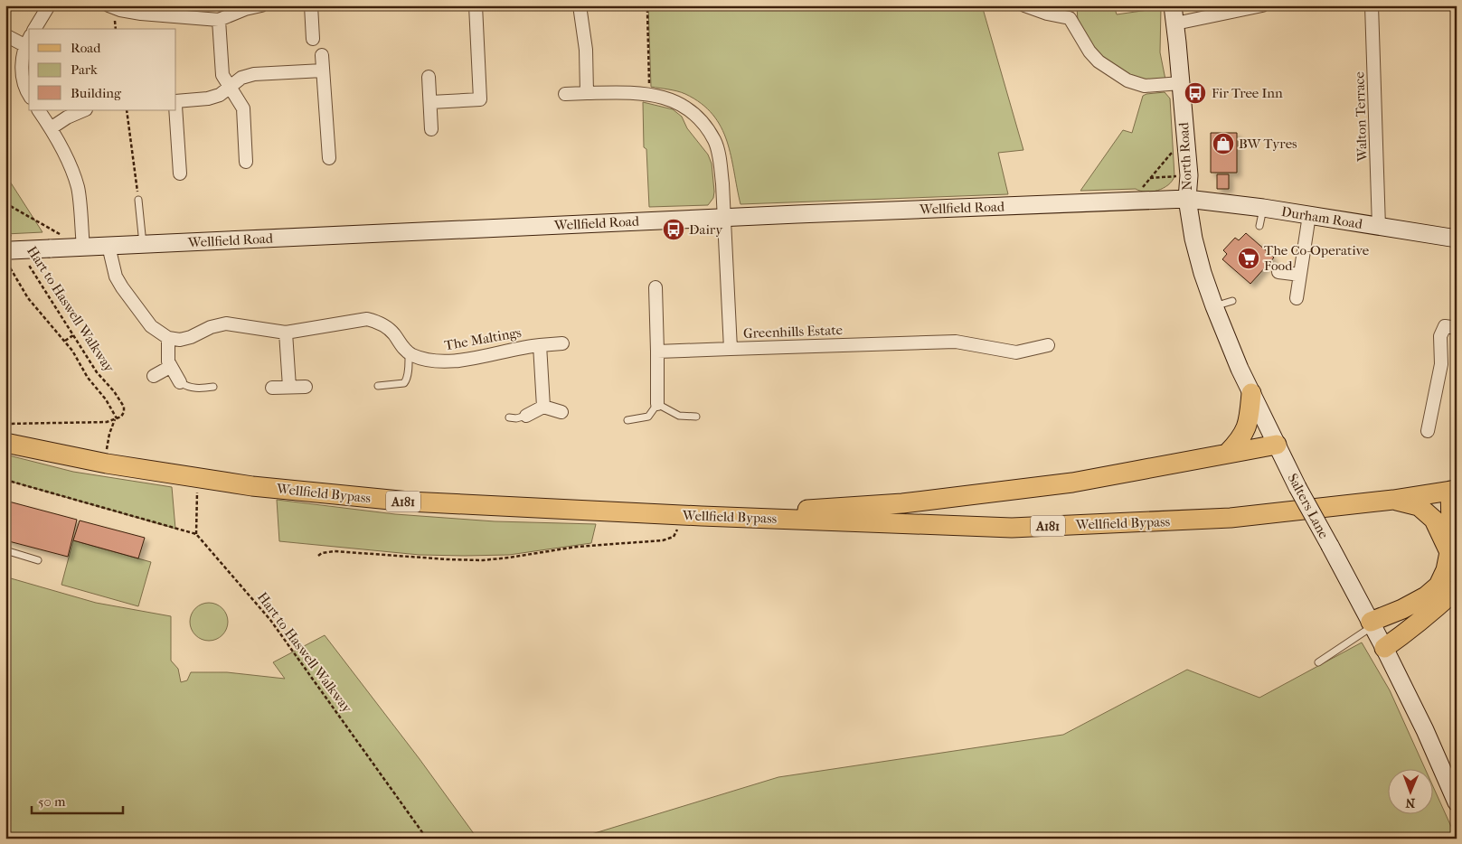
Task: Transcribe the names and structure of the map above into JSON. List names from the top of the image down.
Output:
{
  "streets": {
    "main road": ["Wellfield Bypass", "A181"],
    "street": [
      "Walton Terrace",
      "North Road",
      "Wellfield Road",
      "Durham Road",
      "Greenhills Estate",
      "The Maltings",
      "Salters Lane"
    ],
    "path": ["Hart to Haswell Walkway"]
  },
  "crossings": [
    ["Walton Terrace", "Durham Road"],
    ["North Road", "Wellfield Road"],
    ["North Road", "Durham Road"],
    ["North Road", "Salters Lane"],
    ["Wellfield Road", "Durham Road"],
    ["Wellfield Road", "Hart to Haswell Walkway"],
    ["Wellfield Road", "Greenhills Estate"],
    ["Wellfield Road", "Salters Lane"],
    ["Durham Road", "Salters Lane"]
  ],
  "places": {
    "bus stop": ["Fir Tree Inn", "Dairy"],
    "shop": ["BW Tyres"],
    "supermarket": ["The Co-Operative Food"]
  },
  "legend": ["Road", "Park", "Building"],
  "scale_bar": "50 m",
  "north": "bottom"
}
